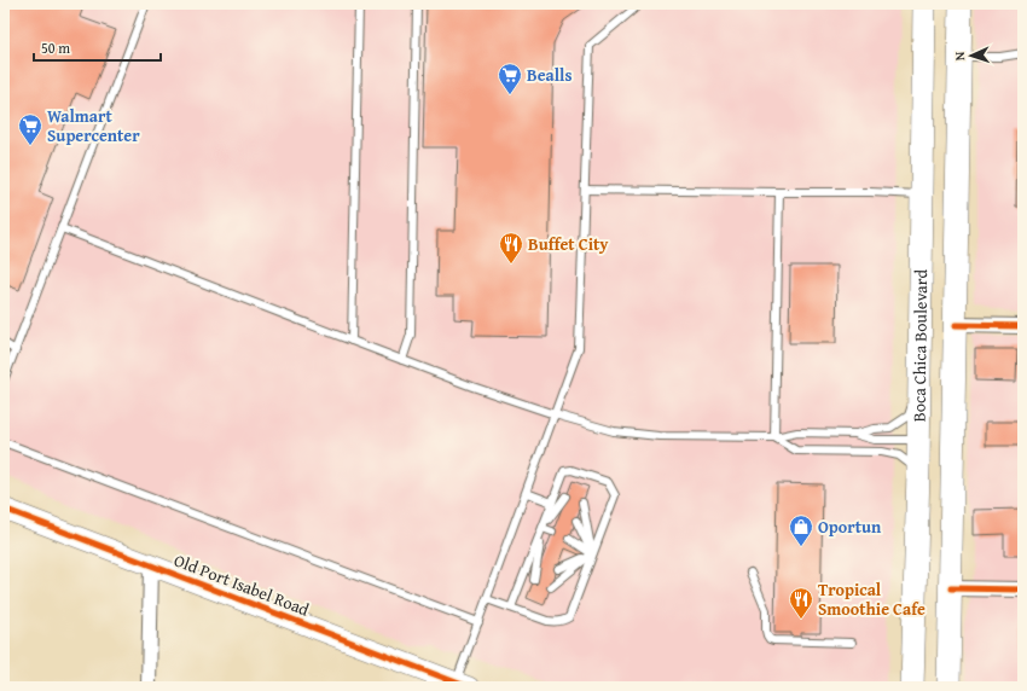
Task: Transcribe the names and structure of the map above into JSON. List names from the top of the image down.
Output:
{
  "streets": {
    "main road": ["Boca Chica Boulevard"],
    "street": ["Old Port Isabel Road"]
  },
  "places": {
    "supermarket": ["Bealls", "Walmart Supercenter"],
    "restaurant": ["Buffet City", "Tropical Smoothie Cafe"],
    "shop": ["Oportun"]
  },
  "scale_bar": "50 m",
  "north": "left"
}
